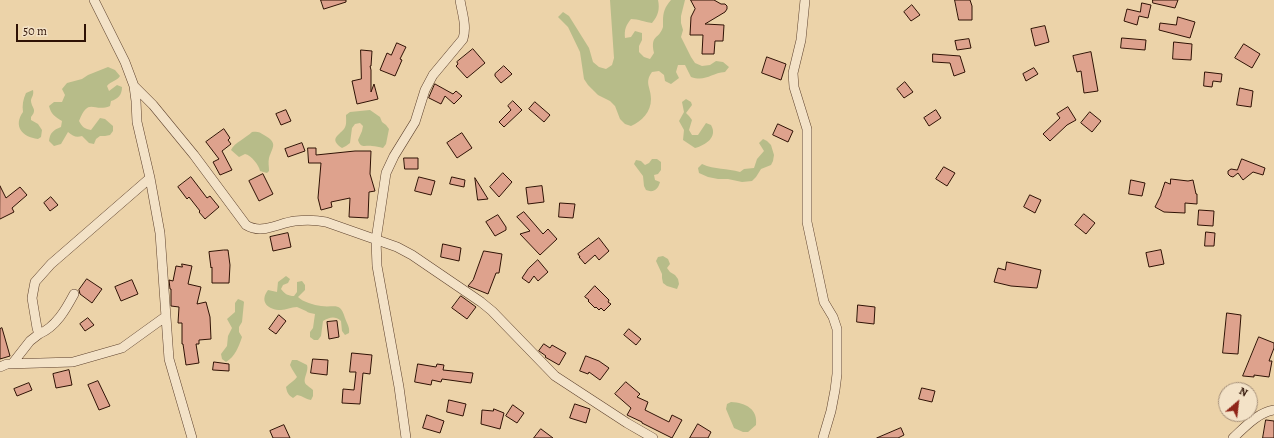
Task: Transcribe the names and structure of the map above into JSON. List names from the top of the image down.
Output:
{
  "scale_bar": "50 m",
  "north": "top right"
}
